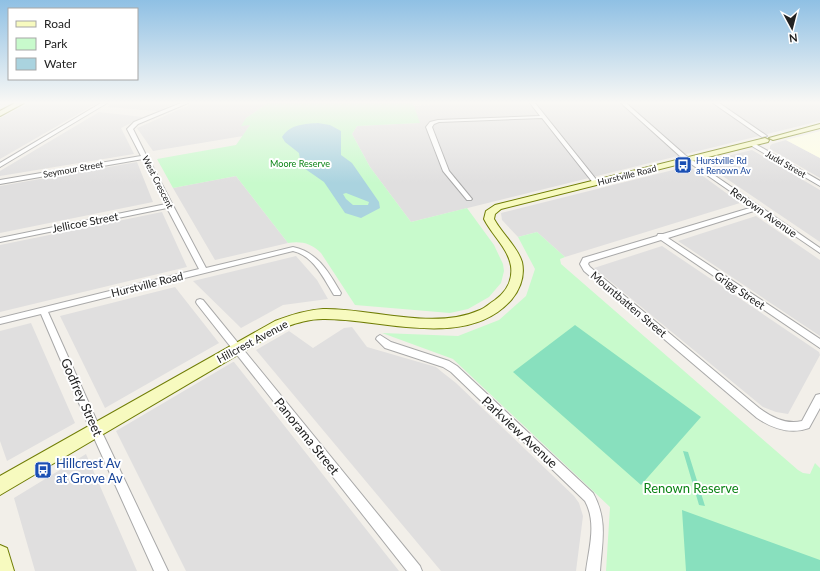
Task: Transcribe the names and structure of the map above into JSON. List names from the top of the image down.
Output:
{
  "streets": {
    "main road": ["Hurstville Road", "Hillcrest Avenue"],
    "street": [
      "Judd Street",
      "Seymour Street",
      "West Crescent",
      "Renown Avenue",
      "Jellicoe Street",
      "Grigg Street",
      "Mountbatten Street",
      "Godfrey Street",
      "Parkview Avenue",
      "Panorama Street"
    ]
  },
  "crossings": [
    ["Judd Street", "Hurstville Road"],
    ["Seymour Street", "West Crescent"],
    ["Hurstville Road", "West Crescent"],
    ["Hurstville Road", "Renown Avenue"],
    ["Hurstville Road", "Hillcrest Avenue"],
    ["Hurstville Road", "Godfrey Street"],
    ["West Crescent", "Jellicoe Street"],
    ["Renown Avenue", "Mountbatten Street"],
    ["Grigg Street", "Mountbatten Street"],
    ["Hillcrest Avenue", "Godfrey Street"],
    ["Hillcrest Avenue", "Panorama Street"]
  ],
  "parks": ["Moore Reserve", "Renown Reserve"],
  "places": {
    "bus stop": ["Hurstville Rd at Renown Av", "Hillcrest Av at Grove Av"]
  },
  "legend": ["Road", "Park", "Water"],
  "north": "bottom"
}
